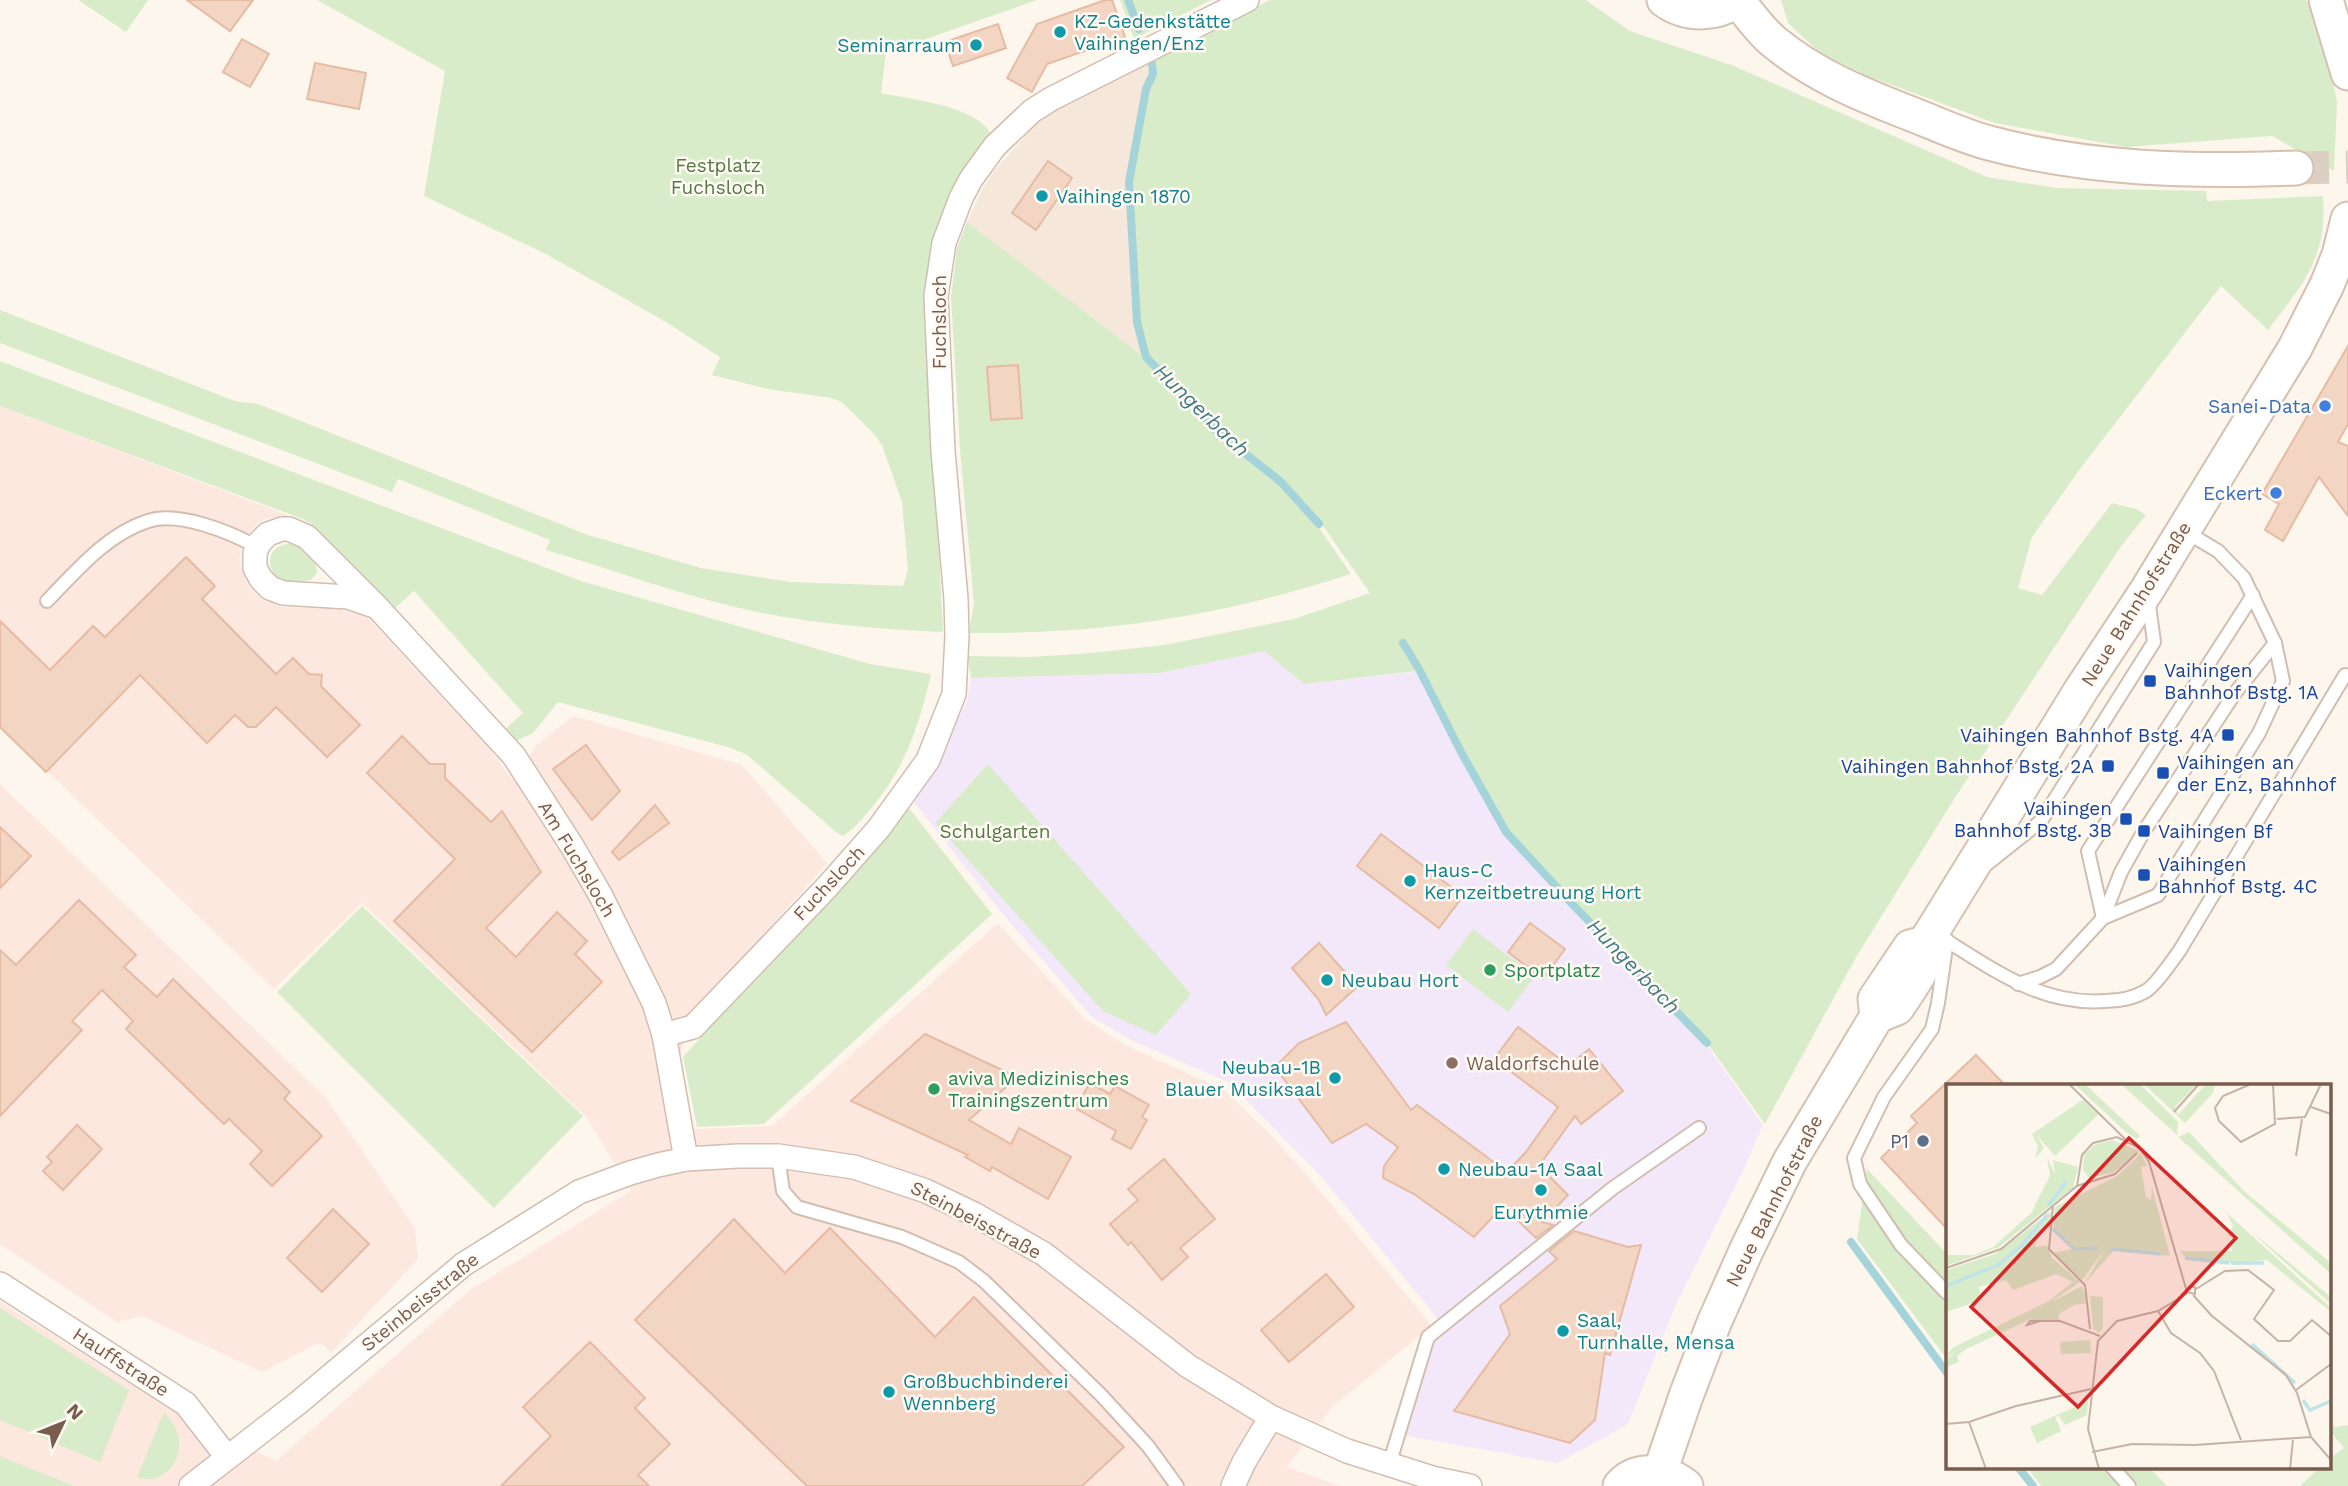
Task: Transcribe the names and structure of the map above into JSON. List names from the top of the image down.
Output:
{
  "streets": {
    "main road": ["Neue Bahnhofstraße"],
    "street": [
      "Fuchsloch",
      "Am Fuchsloch",
      "Steinbeisstraße",
      "Hauffstraße"
    ]
  },
  "crossings": [
    ["Fuchsloch", "Am Fuchsloch"],
    ["Am Fuchsloch", "Steinbeisstraße"],
    ["Steinbeisstraße", "Hauffstraße"]
  ],
  "water": ["Hungerbach"],
  "parks": ["Festplatz Fuchsloch", "Schulgarten"],
  "places": {
    "other": [
      "KZ-Gedenkstätte Vaihingen/Enz",
      "Seminarraum",
      "Vaihingen 1870",
      "Sanei-Data",
      "Eckert",
      "Haus-C Kernzeitbetreuung Hort",
      "Sportplatz",
      "Neubau Hort",
      "Waldorfschule",
      "Neubau-1B Blauer Musiksaal",
      "aviva Medizinisches Trainingszentrum",
      "P1",
      "Neubau-1A Saal",
      "Eurythmie",
      "Saal, Turnhalle, Mensa",
      "Großbuchbinderei Wennberg"
    ],
    "transit": [
      "Vaihingen Bahnhof Bstg. 1A",
      "Vaihingen Bahnhof Bstg. 4A",
      "Vaihingen Bahnhof Bstg. 2A",
      "Vaihingen an der Enz, Bahnhof",
      "Vaihingen Bahnhof Bstg. 3B",
      "Vaihingen Bf",
      "Vaihingen Bahnhof Bstg. 4C"
    ]
  },
  "north": "top right"
}
